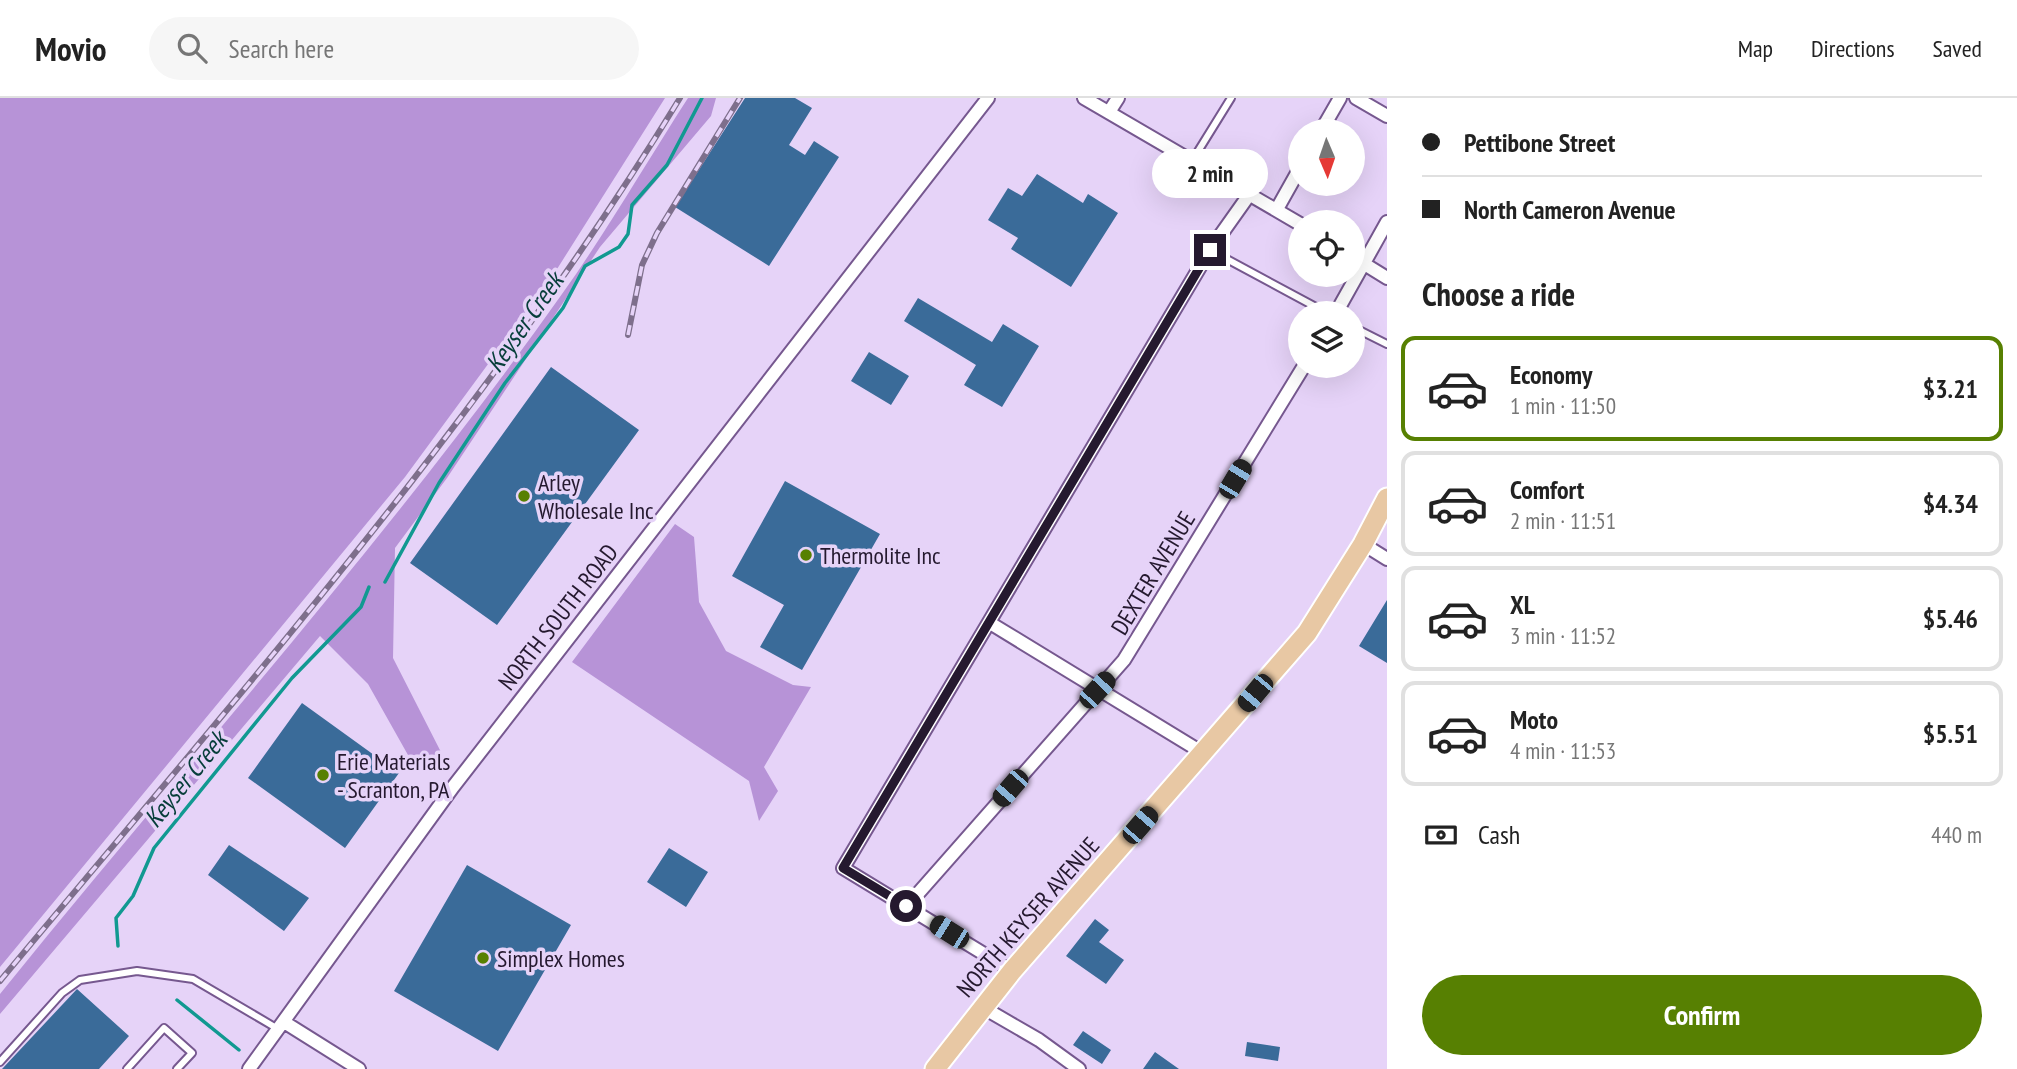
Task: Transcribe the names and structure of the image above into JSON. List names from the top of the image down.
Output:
{
  "streets": {
    "main road": ["NORTH KEYSER AVENUE"],
    "street": ["DEXTER AVENUE", "NORTH SOUTH ROAD"]
  },
  "water": ["Keyser Creek"],
  "places": [
    "Arley Wholesale Inc",
    "Thermolite Inc",
    "Erie Materials - Scranton, PA",
    "Simplex Homes"
  ],
  "north": "bottom",
  "page": {
    "header": "Movio",
    "search": "Search here",
    "nav": ["Map", "Directions", "Saved"],
    "banner": ["Pettibone Street", "North Cameron Avenue"],
    "bubble": "2 min",
    "heading": "Choose a ride",
    "list": [
      {
        "name": "Economy",
        "note": "1 min · 11:50",
        "value": "$3.21"
      },
      {
        "name": "Comfort",
        "note": "2 min · 11:51",
        "value": "$4.34"
      },
      {
        "name": "XL",
        "note": "3 min · 11:52",
        "value": "$5.46"
      },
      {
        "name": "Moto",
        "note": "4 min · 11:53",
        "value": "$5.51"
      }
    ],
    "pay": ["Cash", "440 m"],
    "buttons": "Confirm"
  }
}
